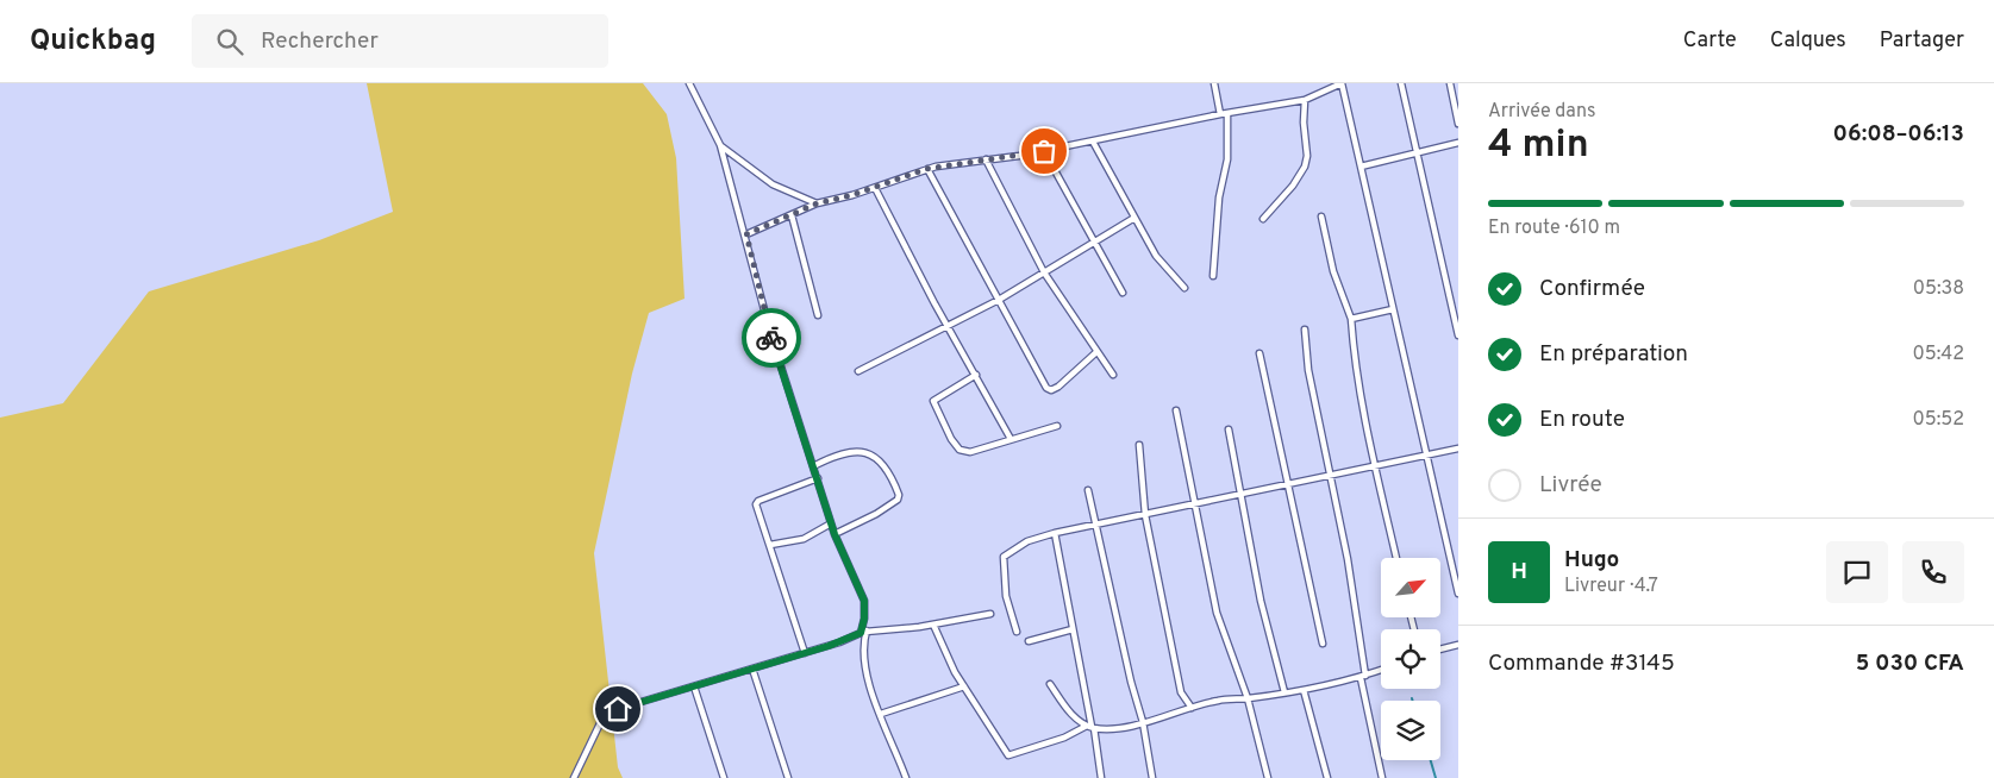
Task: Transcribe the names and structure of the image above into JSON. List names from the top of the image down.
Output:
{
  "north": "top right",
  "page": {
    "header": "Quickbag",
    "search": "Rechercher",
    "nav": ["Carte", "Calques", "Partager"],
    "heading": ["4 min", "Arrivée dans", "06:08–06:13"],
    "panel": [
      "Hugo",
      "Livreur · 4.7",
      "Commande #3145",
      "5 030 CFA"
    ],
    "bar": "En route · 610 m",
    "list": [
      ["Confirmée", "05:38"],
      ["En préparation", "05:42"],
      ["En route", "05:52"],
      "Livrée"
    ],
    "round": "H"
  }
}
